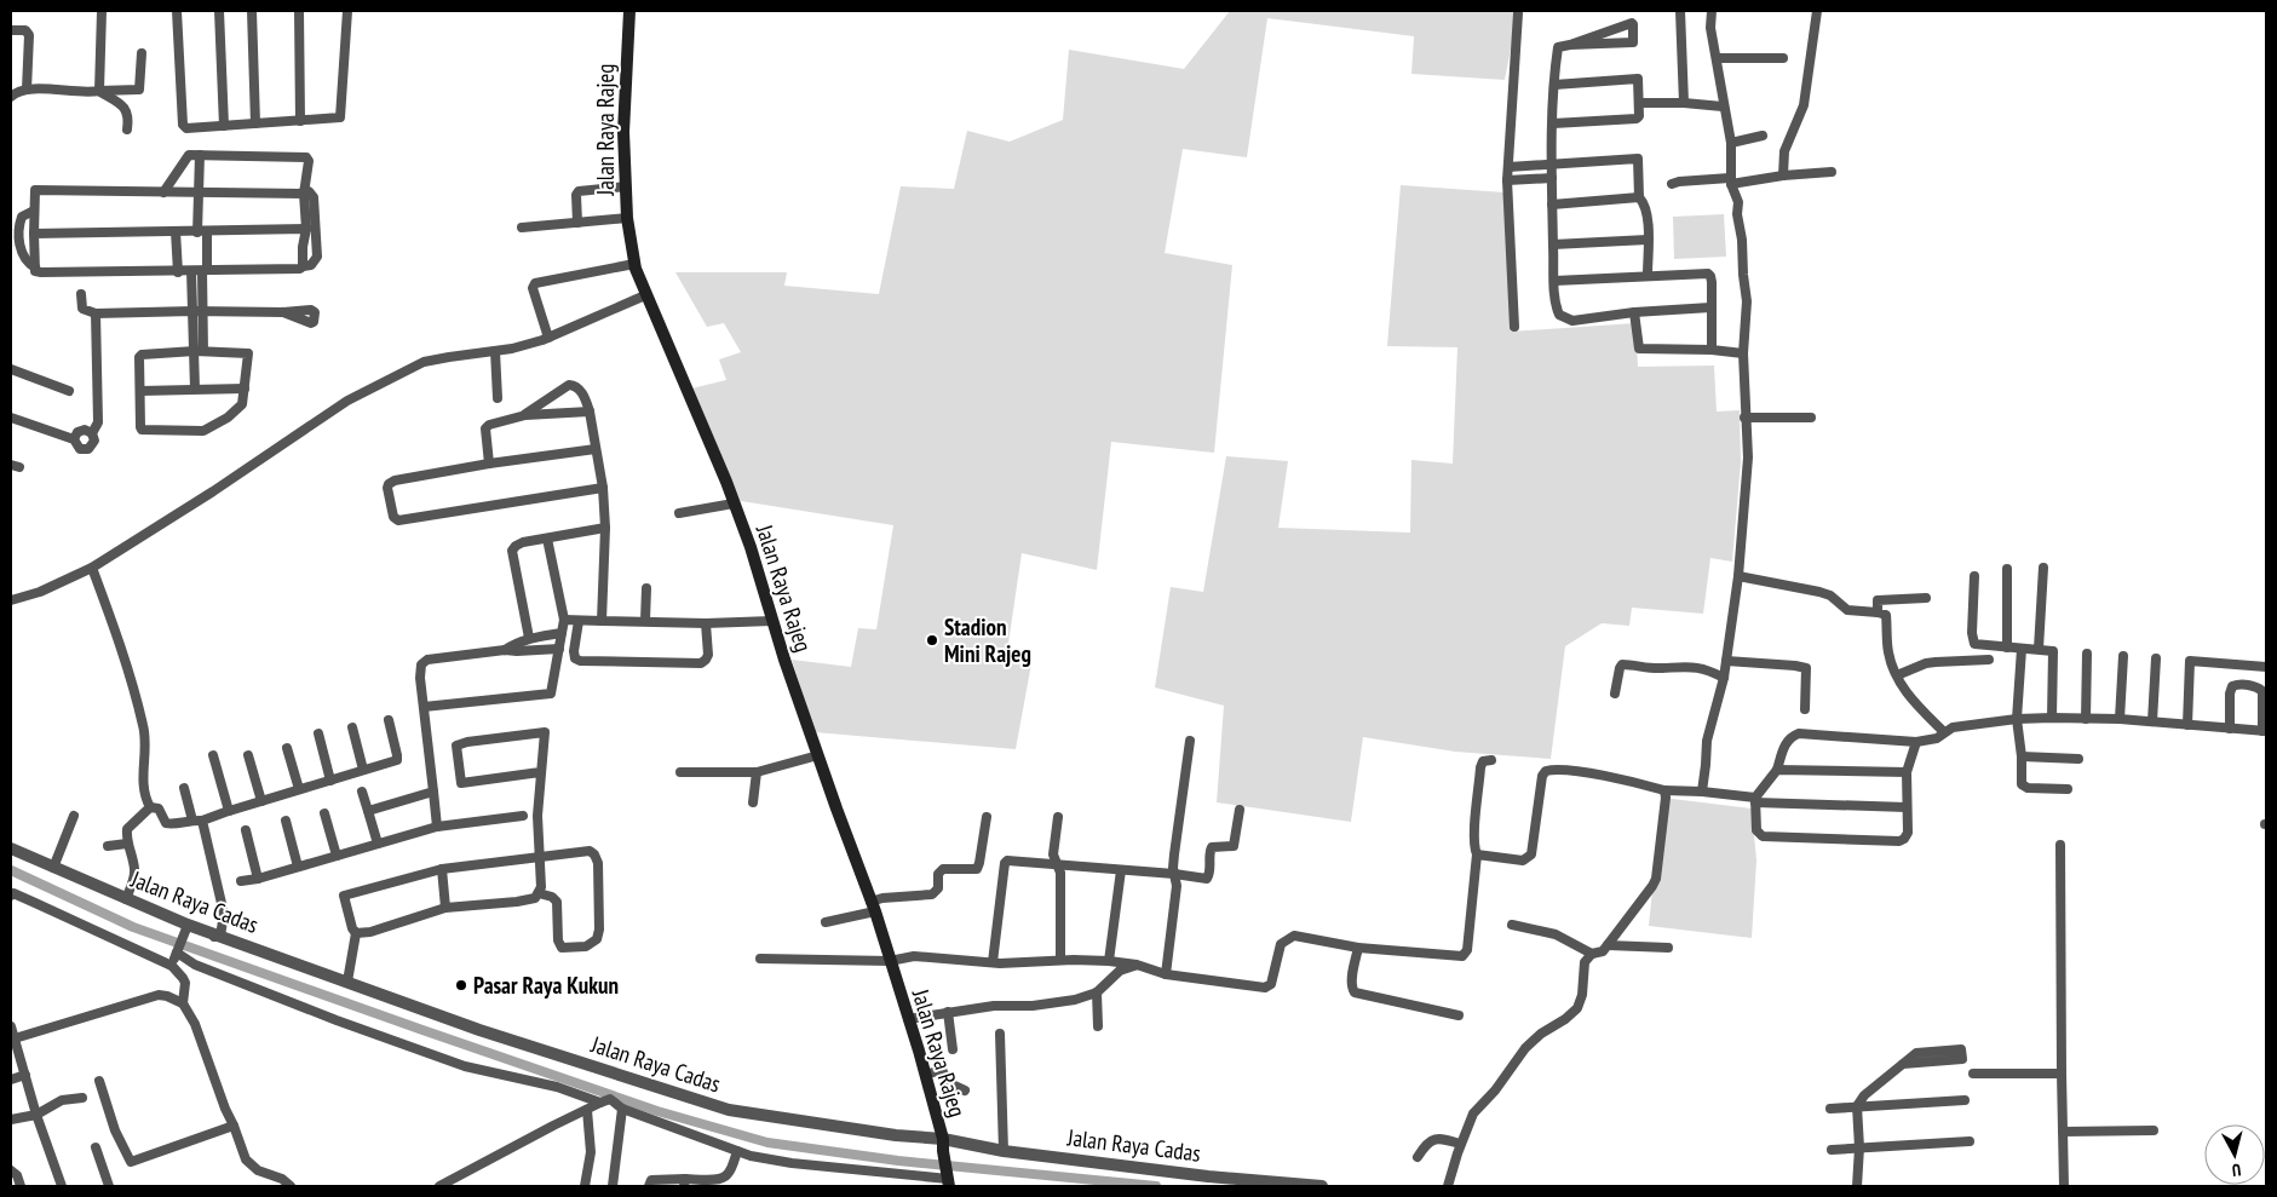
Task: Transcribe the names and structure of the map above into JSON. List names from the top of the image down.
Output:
{
  "streets": {
    "main road": ["Jalan Raya Rajeg"],
    "street": ["Jalan Raya Cadas"]
  },
  "crossings": [
    ["Jalan Raya Rajeg", "Jalan Raya Cadas"]
  ],
  "places": ["Stadion Mini Rajeg", "Pasar Raya Kukun"],
  "north": "bottom"
}
